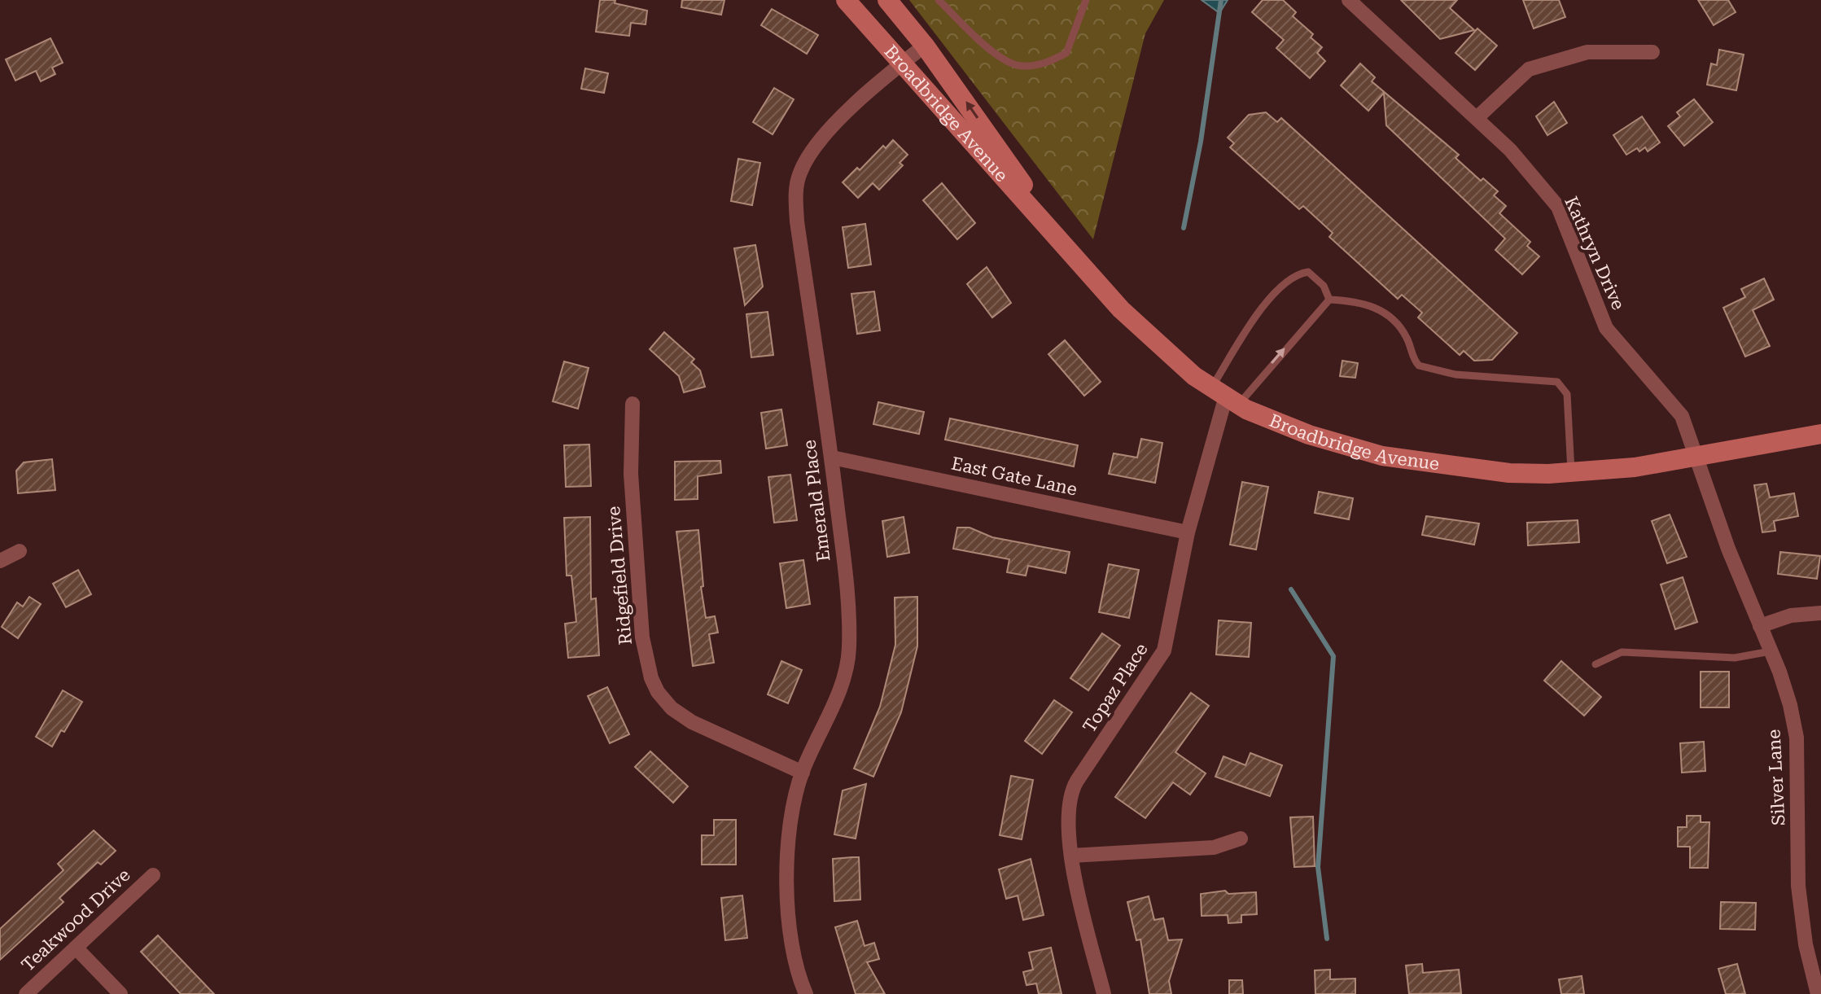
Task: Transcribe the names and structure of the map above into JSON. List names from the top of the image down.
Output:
{
  "streets": {
    "main road": ["Broadbridge Avenue"],
    "street": [
      "Kathryn Drive",
      "East Gate Lane",
      "Emerald Place",
      "Ridgefield Drive",
      "Topaz Place",
      "Silver Lane",
      "Teakwood Drive"
    ]
  },
  "crossings": [
    ["Broadbridge Avenue", "Kathryn Drive"],
    ["Broadbridge Avenue", "Emerald Place"],
    ["Broadbridge Avenue", "Topaz Place"],
    ["Broadbridge Avenue", "Silver Lane"],
    ["Kathryn Drive", "Silver Lane"],
    ["East Gate Lane", "Emerald Place"],
    ["East Gate Lane", "Topaz Place"],
    ["Emerald Place", "Ridgefield Drive"]
  ]
}
